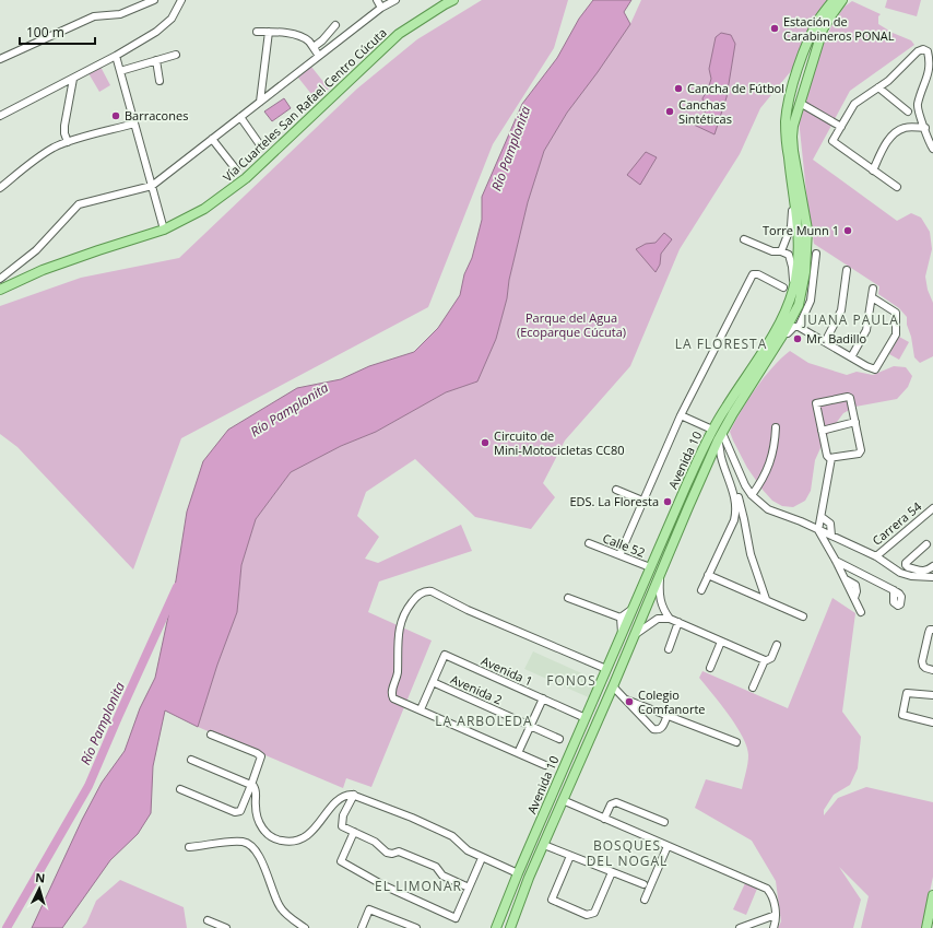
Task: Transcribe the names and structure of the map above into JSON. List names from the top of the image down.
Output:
{
  "streets": {
    "main road": ["Vía Cuarteles San Rafael Centro Cúcuta", "Avenida 10"],
    "street": [
      "Carrera 54",
      "Calle 52",
      "Avenida 1",
      "Avenida 2"
    ]
  },
  "crossings": [
    ["Avenida 10", "Calle 52"],
    ["Avenida 10", "Avenida 1"],
    ["Avenida 1", "Avenida 2"]
  ],
  "districts": [
    "JUANA PAULA",
    "LA FLORESTA",
    "FONOS",
    "LA ARBOLEDA",
    "BOSQUES DEL NOGAL",
    "EL LIMONAR"
  ],
  "water": ["Río Pamplonita"],
  "parks": ["Parque del Agua (Ecoparque Cúcuta)"],
  "places": [
    "Estación de Carabineros PONAL",
    "Cancha de Fútbol",
    "Canchas Sintéticas",
    "Barracones",
    "Torre Munn 1",
    "Mr. Badillo",
    "Circuito de Mini-Motocicletas CC80",
    "EDS. La Floresta",
    "Colegio Comfanorte"
  ],
  "scale_bar": "100 m",
  "north": "top"
}
